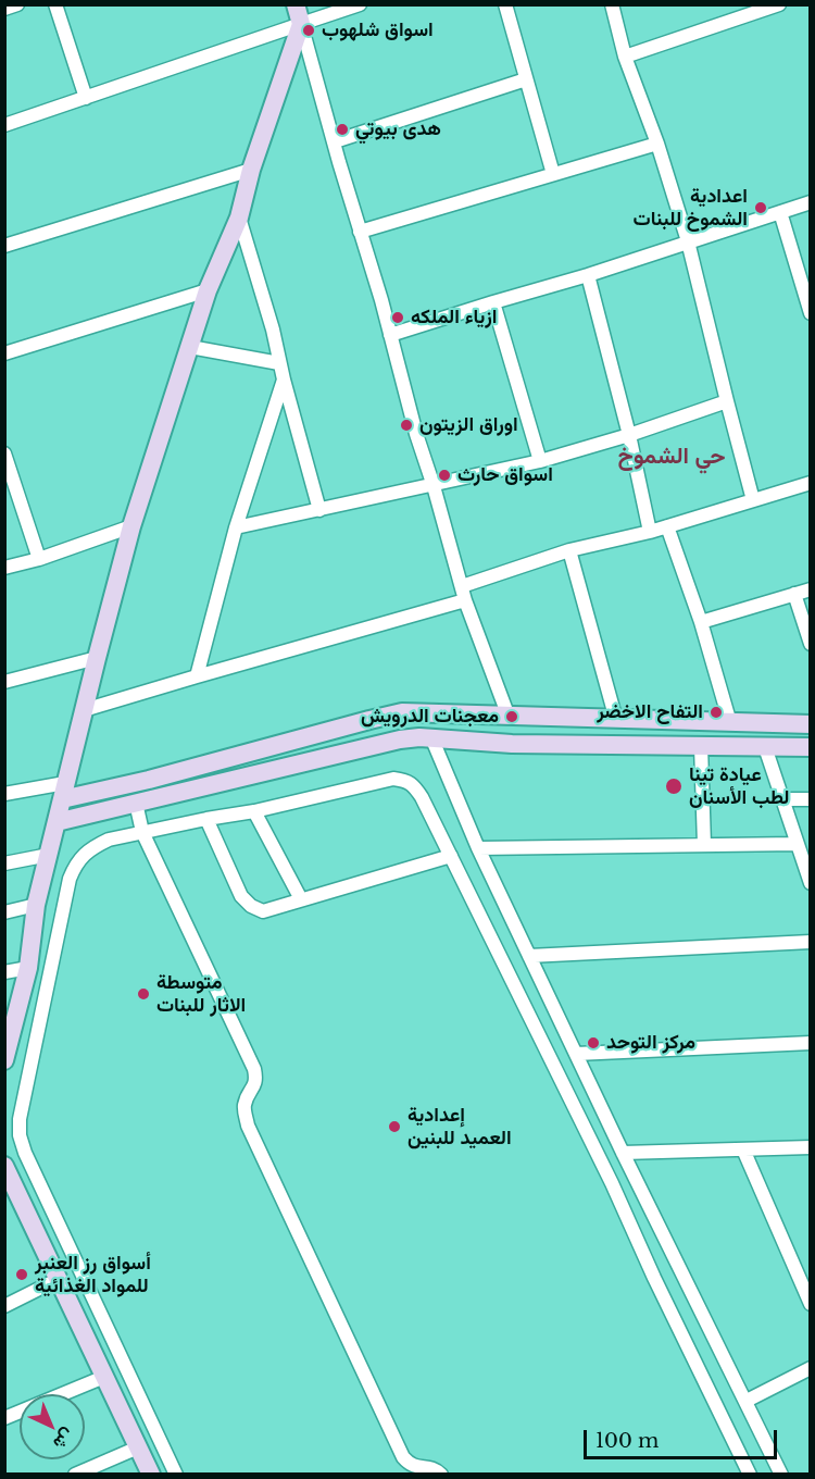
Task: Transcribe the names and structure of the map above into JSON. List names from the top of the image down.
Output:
{
  "districts": ["حي الشموخ"],
  "places": [
    "اسواق شلهوب",
    "هدى بيوتي",
    "اعدادية الشموخ للبنات",
    "ازياء الملكه",
    "اوراق الزيتون",
    "اسواق حارث",
    "التفاح الاخضر",
    "معجنات الدرويش",
    "عيادة تينا لطب الأسنان",
    "متوسطة الاثار للبنات",
    "مركز التوحد",
    "إعدادية العميد للبنين",
    "أسواق رز العنبر للمواد الغذائية"
  ],
  "scale_bar": "100 m",
  "north": "bottom right"
}
